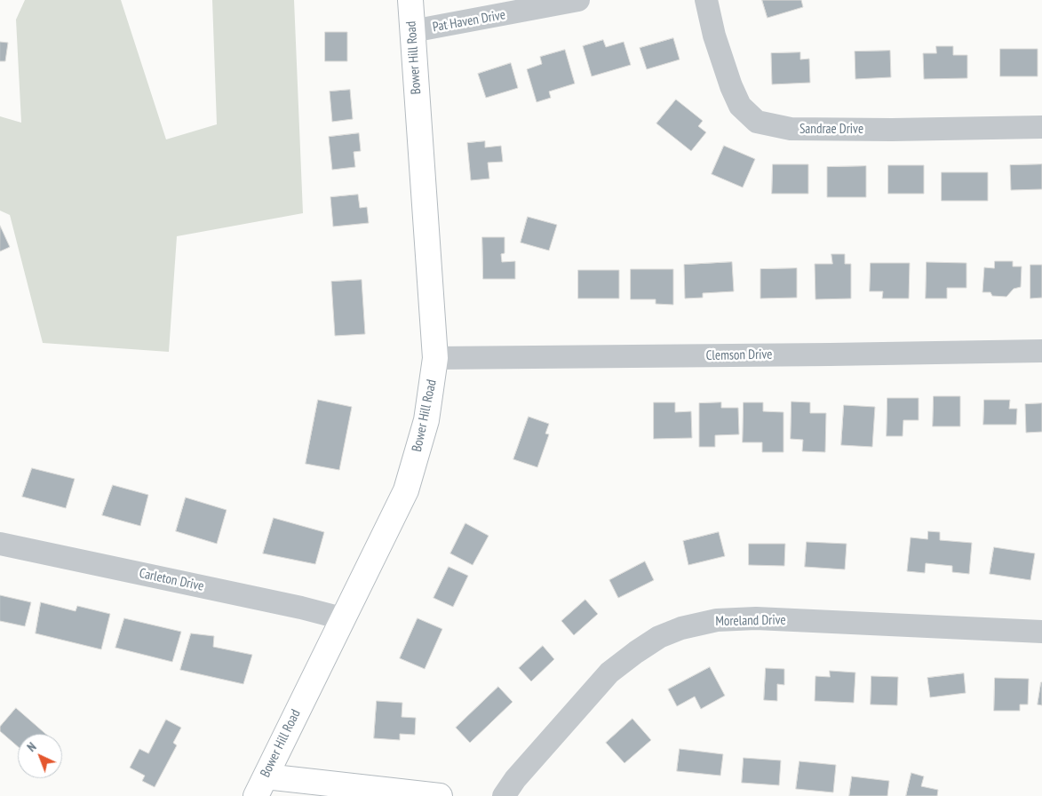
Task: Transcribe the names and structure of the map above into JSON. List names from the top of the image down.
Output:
{
  "streets": {
    "main road": ["Bower Hill Road"],
    "street": [
      "Pat Haven Drive",
      "Sandrae Drive",
      "Clemson Drive",
      "Carleton Drive",
      "Moreland Drive"
    ]
  },
  "crossings": [
    ["Pat Haven Drive", "Bower Hill Road"],
    ["Bower Hill Road", "Clemson Drive"],
    ["Bower Hill Road", "Carleton Drive"]
  ],
  "north": "top left"
}
